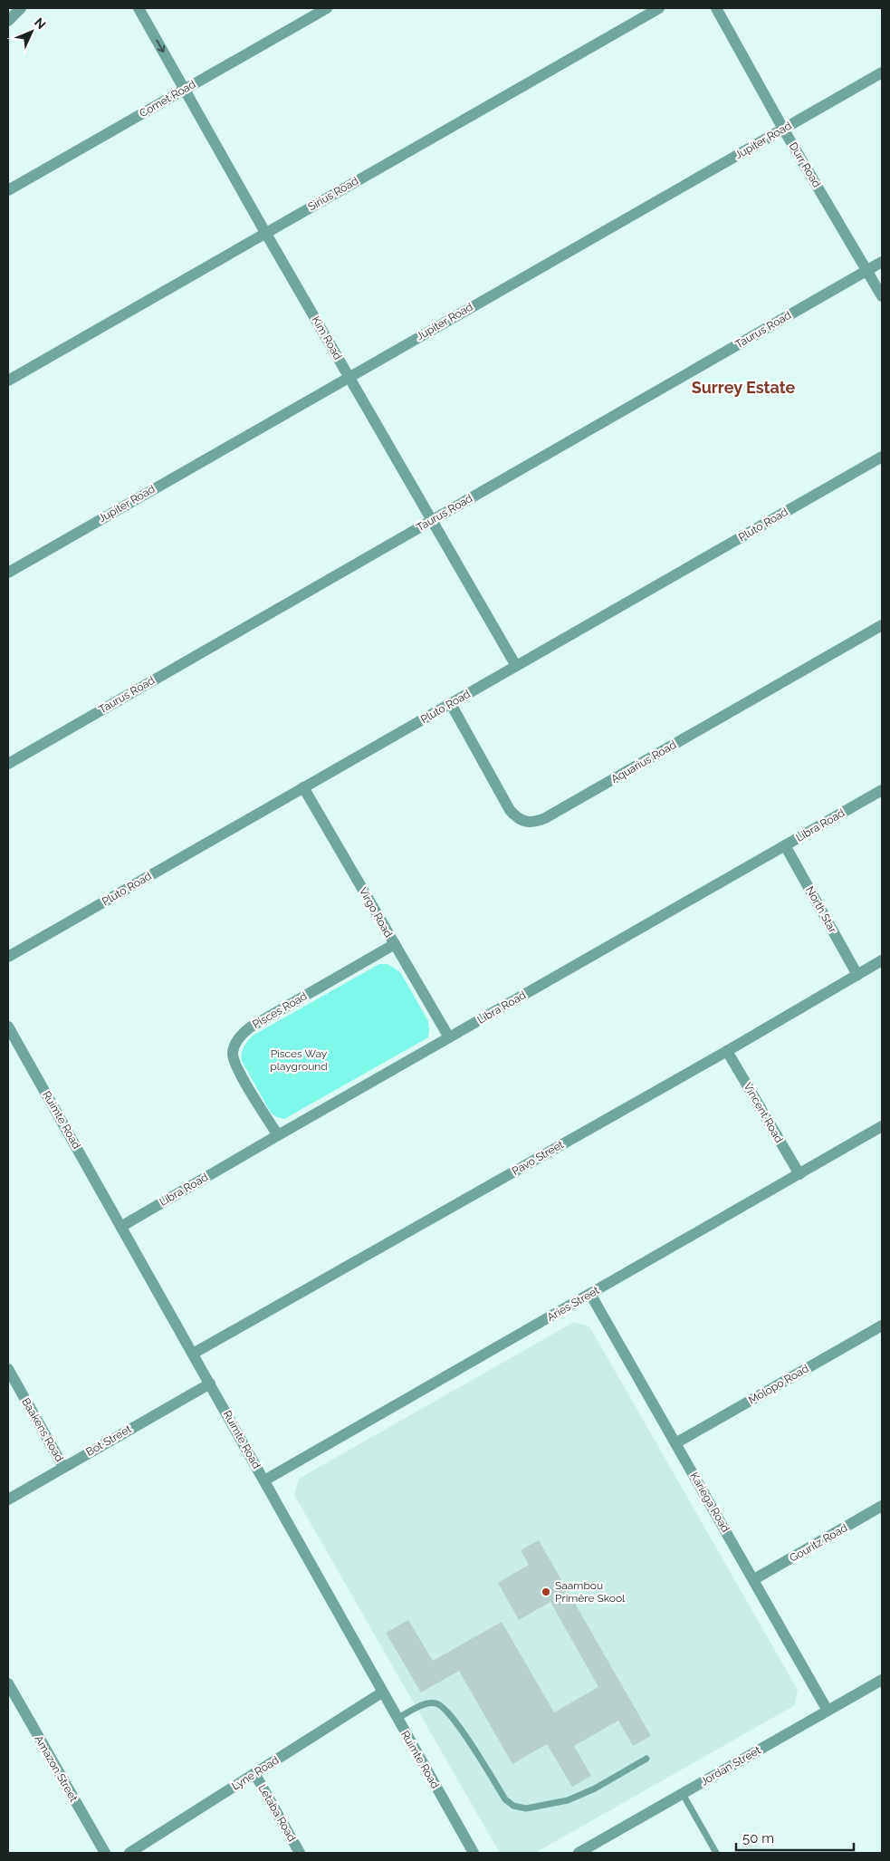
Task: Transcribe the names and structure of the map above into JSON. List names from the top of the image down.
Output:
{
  "streets": {
    "street": [
      "Comet Road",
      "Jupiter Road",
      "Durr Road",
      "Sirius Road",
      "Taurus Road",
      "Kim Road",
      "Pluto Road",
      "Aquarius Road",
      "Libra Road",
      "North Star",
      "Virgo Road",
      "Pisces Road",
      "Vincent Road",
      "Ruimte Road",
      "Pavo Street",
      "Aries Street",
      "Molopo Road",
      "Baakens Road",
      "Bot Street",
      "Kariega Road",
      "Gouritz Road",
      "Jordan Street",
      "Amazon Street",
      "Lyne Road",
      "Letaba Road"
    ]
  },
  "crossings": [
    ["Comet Road", "Kim Road"],
    ["Jupiter Road", "Durr Road"],
    ["Jupiter Road", "Kim Road"],
    ["Durr Road", "Taurus Road"],
    ["Sirius Road", "Kim Road"],
    ["Taurus Road", "Kim Road"],
    ["Kim Road", "Pluto Road"],
    ["Pluto Road", "Aquarius Road"],
    ["Pluto Road", "Virgo Road"],
    ["Libra Road", "North Star"],
    ["Libra Road", "Virgo Road"],
    ["Libra Road", "Pisces Road"],
    ["Libra Road", "Ruimte Road"],
    ["North Star", "Pavo Street"],
    ["Virgo Road", "Pisces Road"],
    ["Vincent Road", "Pavo Street"],
    ["Vincent Road", "Aries Street"],
    ["Ruimte Road", "Pavo Street"],
    ["Ruimte Road", "Aries Street"],
    ["Ruimte Road", "Bot Street"],
    ["Ruimte Road", "Lyne Road"],
    ["Aries Street", "Kariega Road"],
    ["Molopo Road", "Kariega Road"],
    ["Baakens Road", "Bot Street"],
    ["Kariega Road", "Gouritz Road"],
    ["Kariega Road", "Jordan Street"],
    ["Lyne Road", "Letaba Road"]
  ],
  "districts": ["Surrey Estate"],
  "parks": ["Pisces Way playground"],
  "places": ["Saambou Primêre Skool"],
  "scale_bar": "50 m",
  "north": "top right"
}
